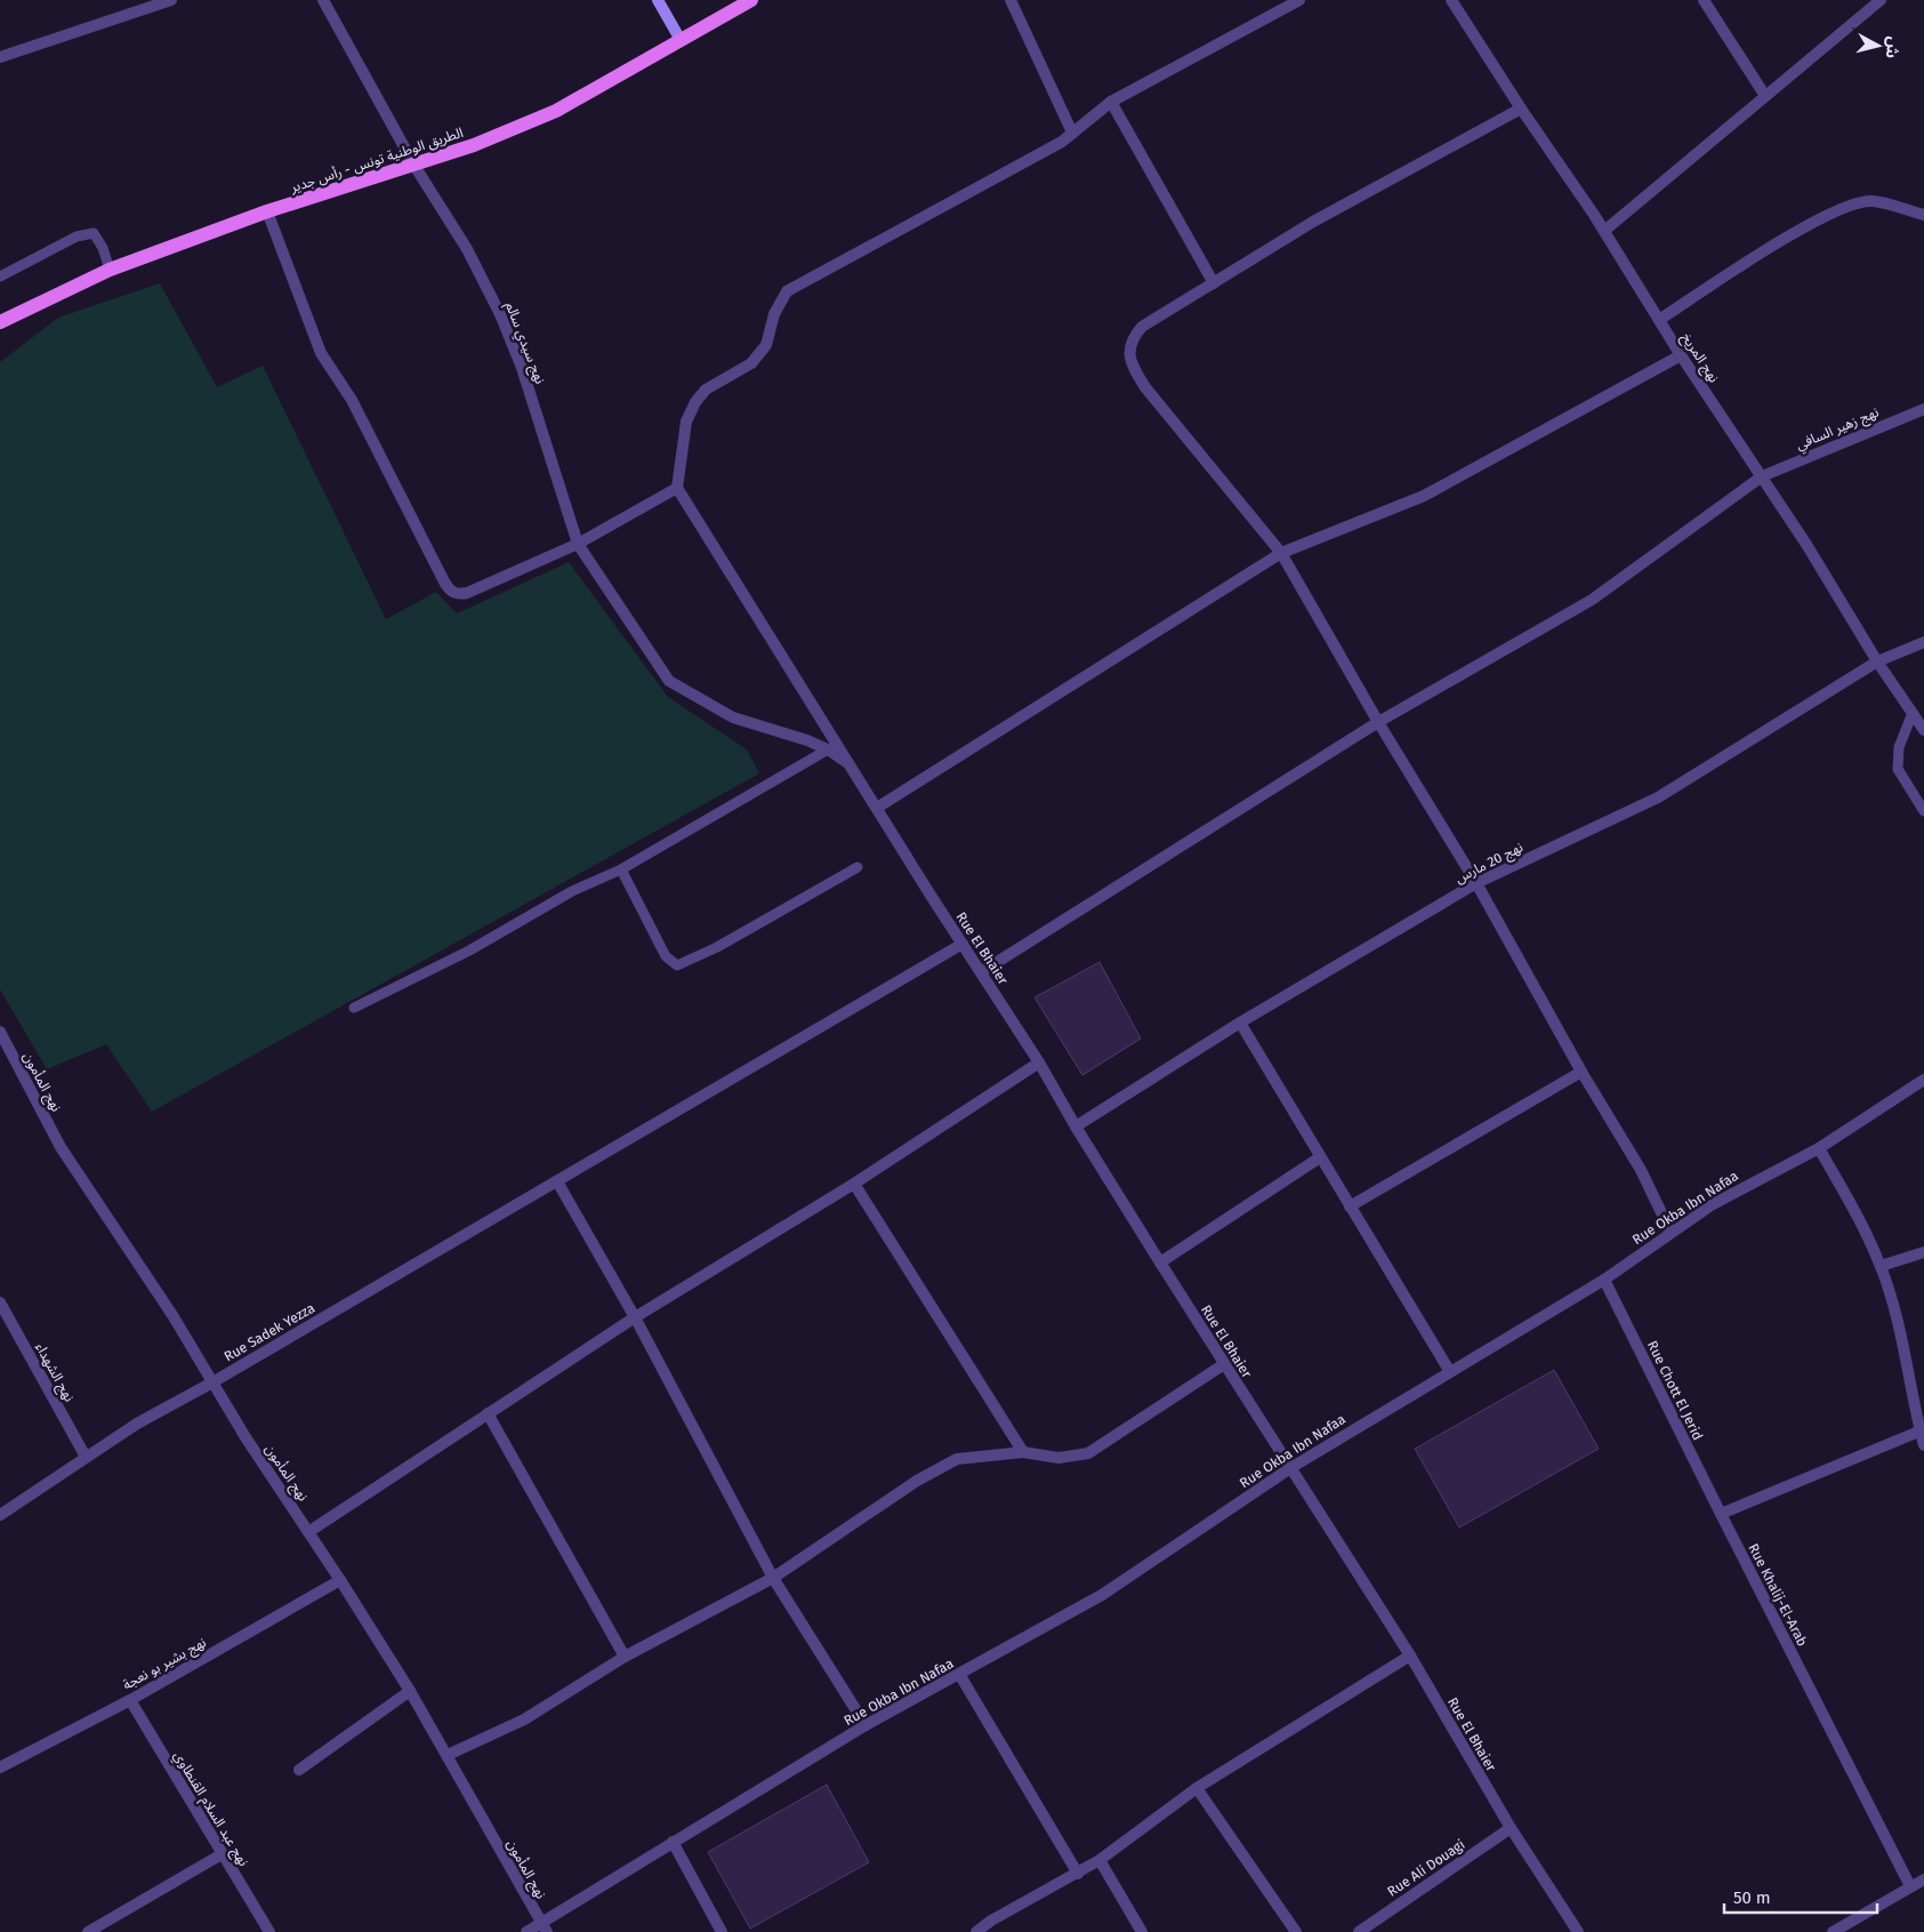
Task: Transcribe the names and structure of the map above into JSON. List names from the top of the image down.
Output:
{
  "streets": {
    "main road": ["الطريق الوطنية تونس - رأس جدير"],
    "street": [
      "نهج سيدي سالم",
      "نهج المريخ",
      "نهج زهير السافي",
      "نهج 20 مارس",
      "Rue El Bhaier",
      "نهج المأمون",
      "Rue Okba Ibn Nafaa",
      "Rue Sadek Yezza",
      "نهج الشهداء",
      "Rue Chott El Jerid",
      "Rue Khalij-El-Arab",
      "نهج بشير بو نعجة",
      "نهج عبد السلام القنطاوي",
      "Rue Ali Douagi"
    ]
  },
  "crossings": [
    ["الطريق الوطنية تونس - رأس جدير", "نهج سيدي سالم"],
    ["نهج سيدي سالم", "Rue El Bhaier"],
    ["نهج المريخ", "نهج زهير السافي"],
    ["نهج المريخ", "نهج 20 مارس"],
    ["نهج زهير السافي", "Rue El Bhaier"],
    ["نهج 20 مارس", "Rue El Bhaier"],
    ["Rue El Bhaier", "Rue Okba Ibn Nafaa"],
    ["Rue El Bhaier", "Rue Sadek Yezza"],
    ["Rue El Bhaier", "Rue Ali Douagi"],
    ["نهج المأمون", "Rue Okba Ibn Nafaa"],
    ["نهج المأمون", "Rue Sadek Yezza"],
    ["نهج المأمون", "نهج بشير بو نعجة"],
    ["Rue Okba Ibn Nafaa", "Rue Chott El Jerid"],
    ["Rue Sadek Yezza", "نهج الشهداء"],
    ["Rue Chott El Jerid", "Rue Khalij-El-Arab"],
    ["نهج بشير بو نعجة", "نهج عبد السلام القنطاوي"]
  ],
  "scale_bar": "50 m",
  "north": "right"
}
